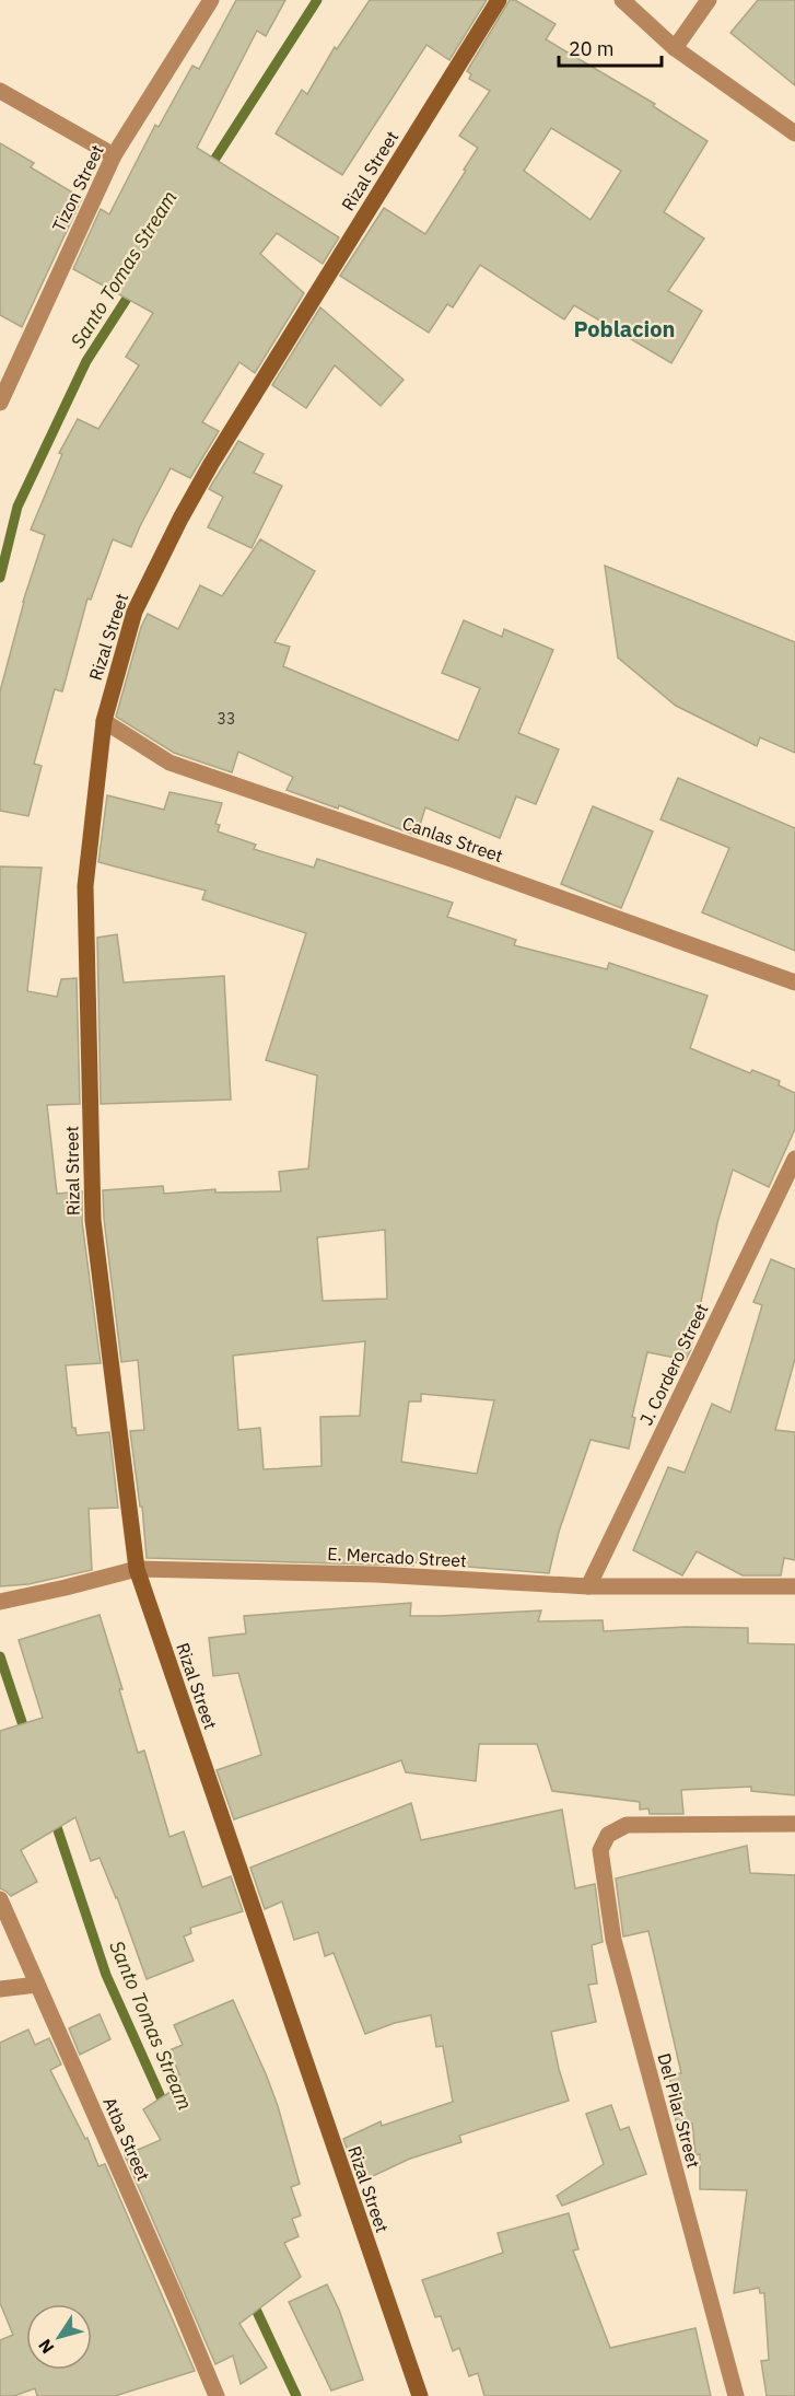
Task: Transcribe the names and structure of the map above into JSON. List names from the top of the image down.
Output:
{
  "streets": {
    "street": [
      "Rizal Street",
      "Tizon Street",
      "Canlas Street",
      "J. Cordero Street",
      "E. Mercado Street",
      "Del Pilar Street",
      "Atba Street"
    ]
  },
  "crossings": [
    ["Rizal Street", "Canlas Street"],
    ["Rizal Street", "E. Mercado Street"],
    ["J. Cordero Street", "E. Mercado Street"]
  ],
  "districts": ["Poblacion"],
  "water": ["Santo Tomas Stream"],
  "house_numbers": ["33"],
  "scale_bar": "20 m",
  "north": "bottom left"
}
